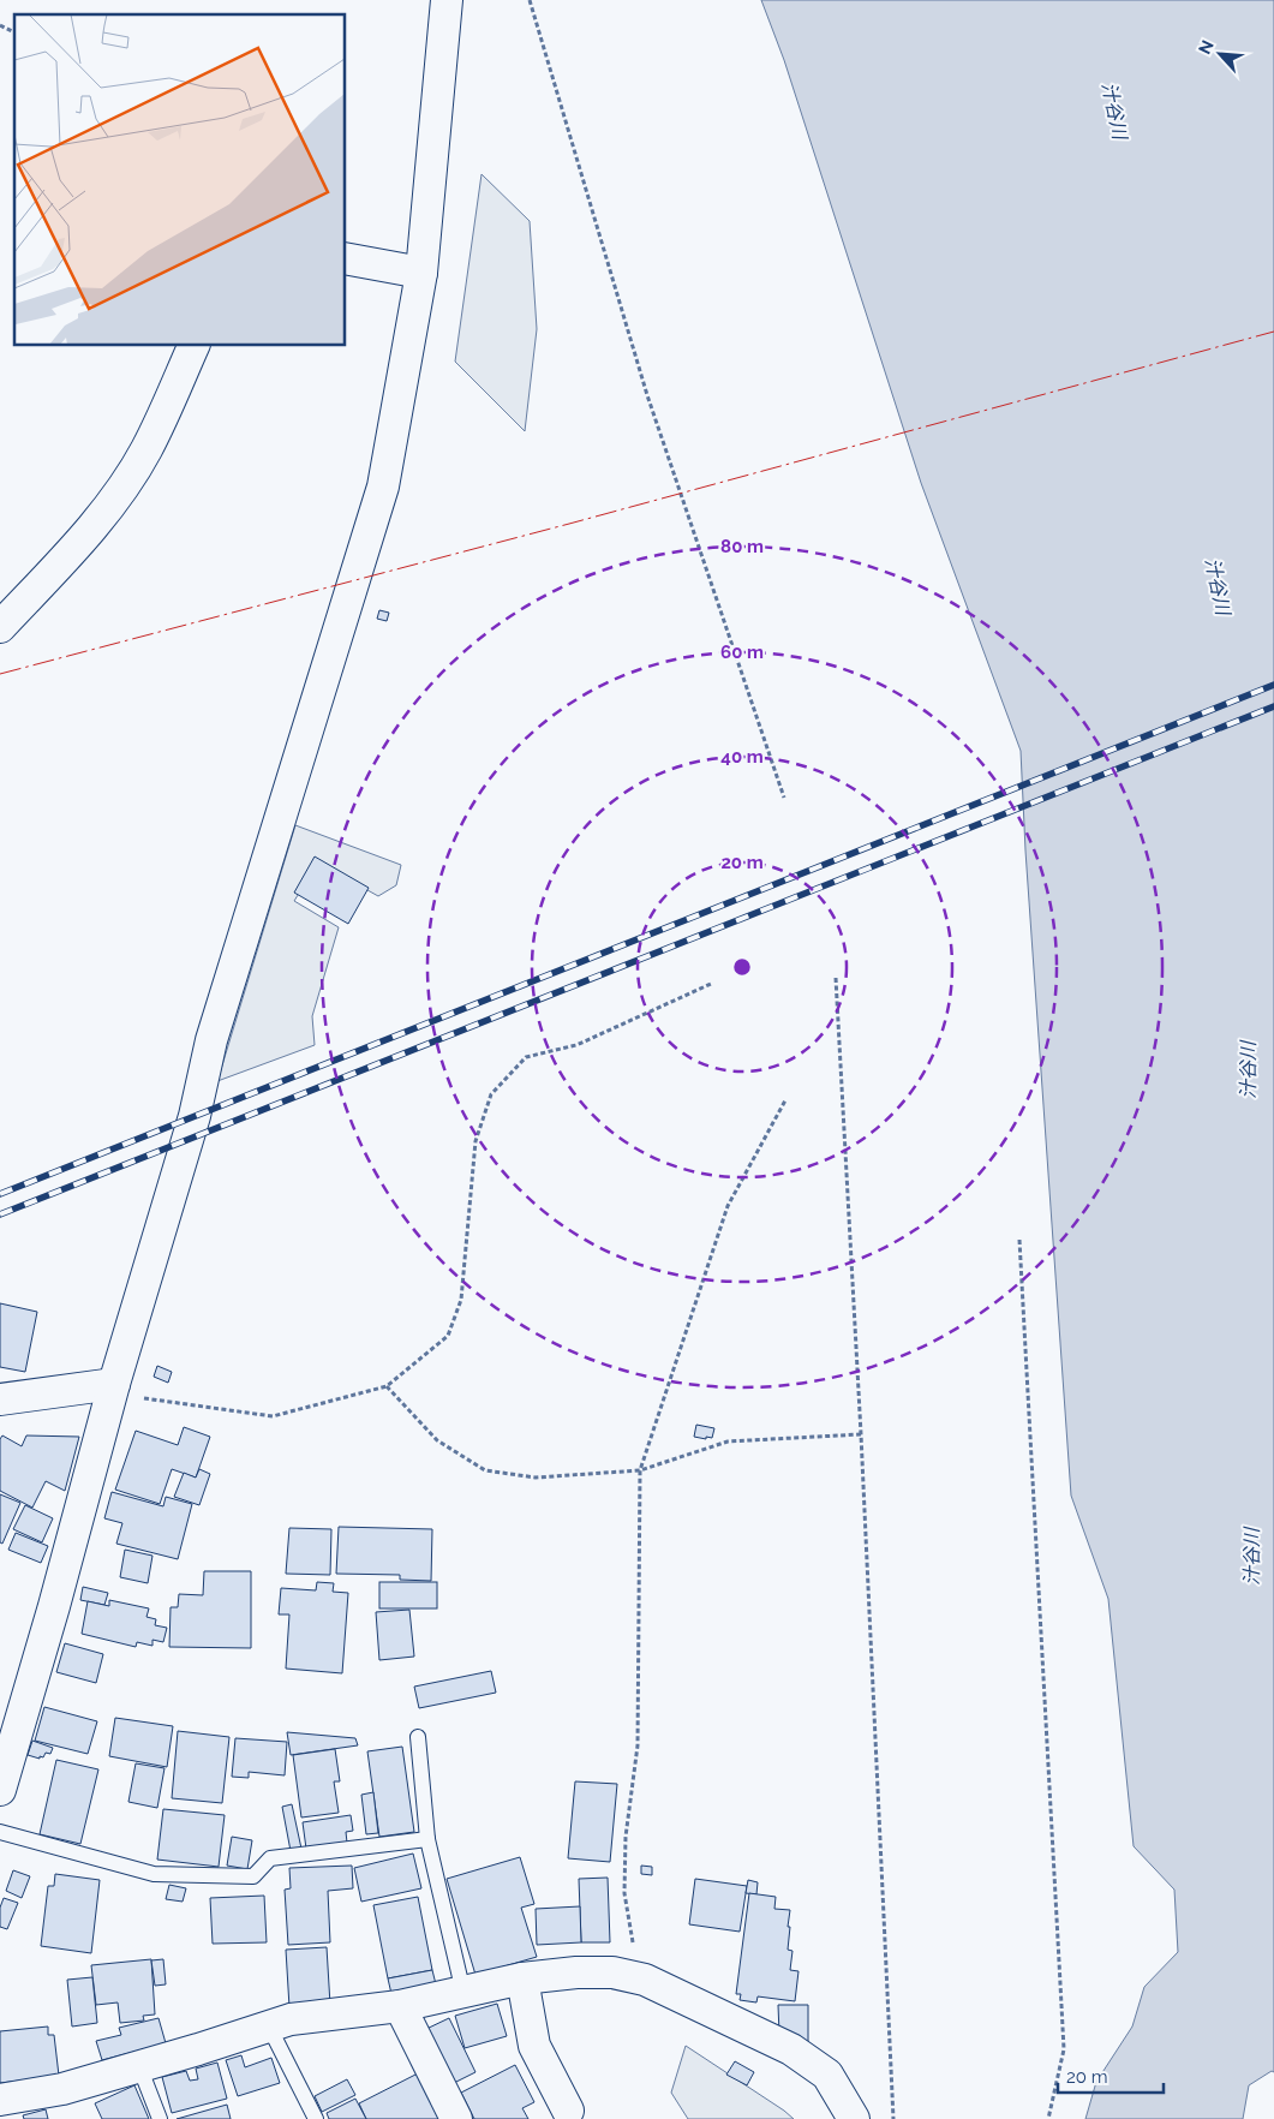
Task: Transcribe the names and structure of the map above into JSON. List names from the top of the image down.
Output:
{
  "water": ["汁谷川"],
  "scale_bar": "20 m",
  "north": "top left",
  "rings": [
    "80 m",
    "60 m",
    "40 m",
    "20 m"
  ]
}
